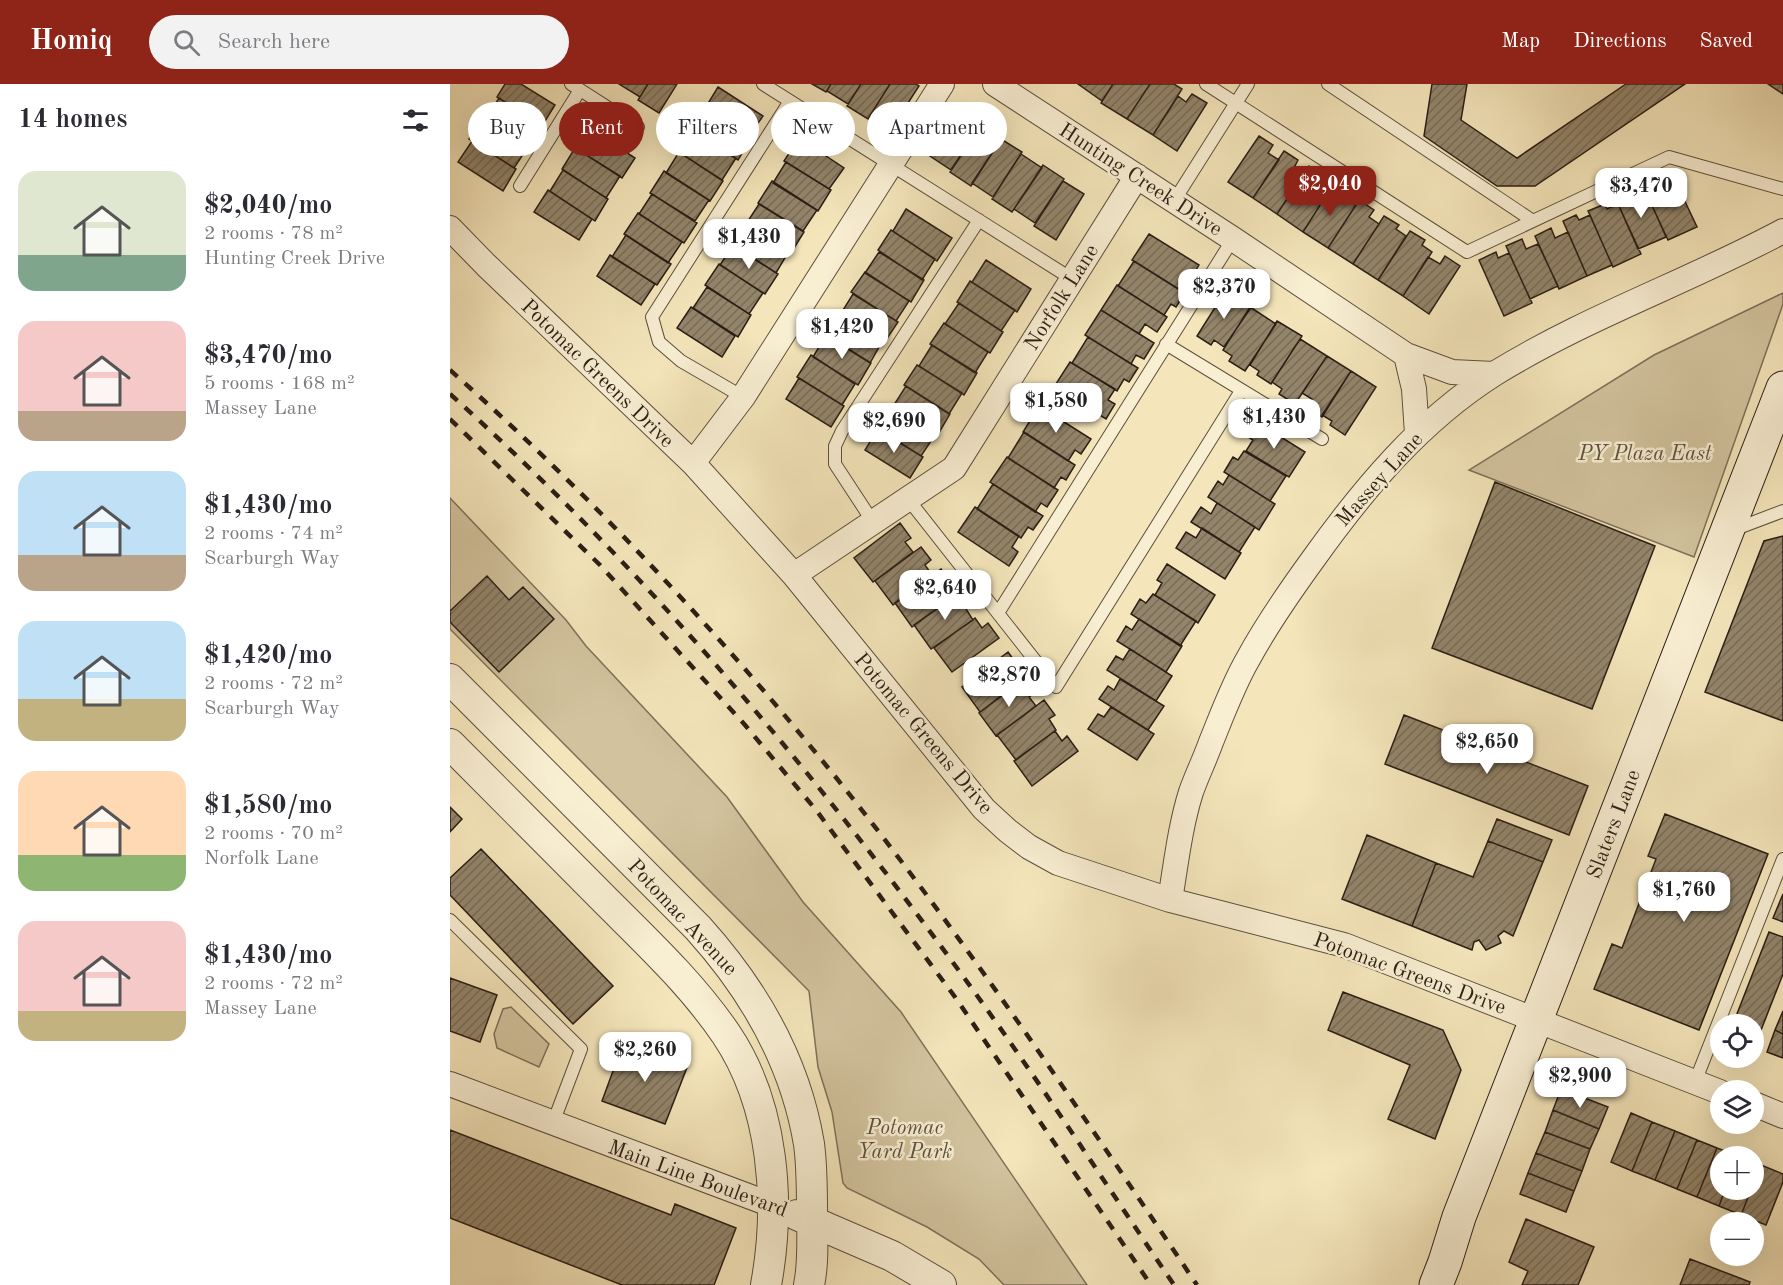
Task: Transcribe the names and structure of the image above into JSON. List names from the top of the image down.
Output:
{
  "streets": {
    "main road": ["Slaters Lane"],
    "street": [
      "Hunting Creek Drive",
      "Norfolk Lane",
      "Potomac Greens Drive",
      "Massey Lane",
      "Potomac Avenue",
      "Main Line Boulevard"
    ]
  },
  "crossings": [
    ["Hunting Creek Drive", "Norfolk Lane"],
    ["Hunting Creek Drive", "Massey Lane"],
    ["Norfolk Lane", "Potomac Greens Drive"],
    ["Potomac Greens Drive", "Massey Lane"],
    ["Potomac Greens Drive", "Slaters Lane"],
    ["Potomac Avenue", "Main Line Boulevard"]
  ],
  "parks": ["PY Plaza East", "Potomac Yard Park"],
  "page": {
    "header": "Homiq",
    "search": "Search here",
    "nav": ["Map", "Directions", "Saved"],
    "heading": "14 homes",
    "chip": [
      "Buy",
      "Rent",
      "Filters",
      "New",
      "Apartment"
    ],
    "list": [
      {
        "name": "$2,040/mo",
        "note": "2 rooms · 78 m² · Hunting Creek Drive"
      },
      {
        "name": "$3,470/mo",
        "note": "5 rooms · 168 m² · Massey Lane"
      },
      {
        "name": "$1,430/mo",
        "note": "2 rooms · 74 m² · Scarburgh Way"
      },
      {
        "name": "$1,420/mo",
        "note": "2 rooms · 72 m² · Scarburgh Way"
      },
      {
        "name": "$1,580/mo",
        "note": "2 rooms · 70 m² · Norfolk Lane"
      },
      {
        "name": "$1,430/mo",
        "note": "2 rooms · 72 m² · Massey Lane"
      }
    ],
    "price": [
      "$2,040",
      "$3,470",
      "$1,430",
      "$2,370",
      "$1,420",
      "$1,580",
      "$1,430",
      "$2,690",
      "$2,640",
      "$2,870",
      "$2,650",
      "$1,760",
      "$2,260",
      "$2,900"
    ],
    "map_buttons": ["+", "−"]
  }
}
